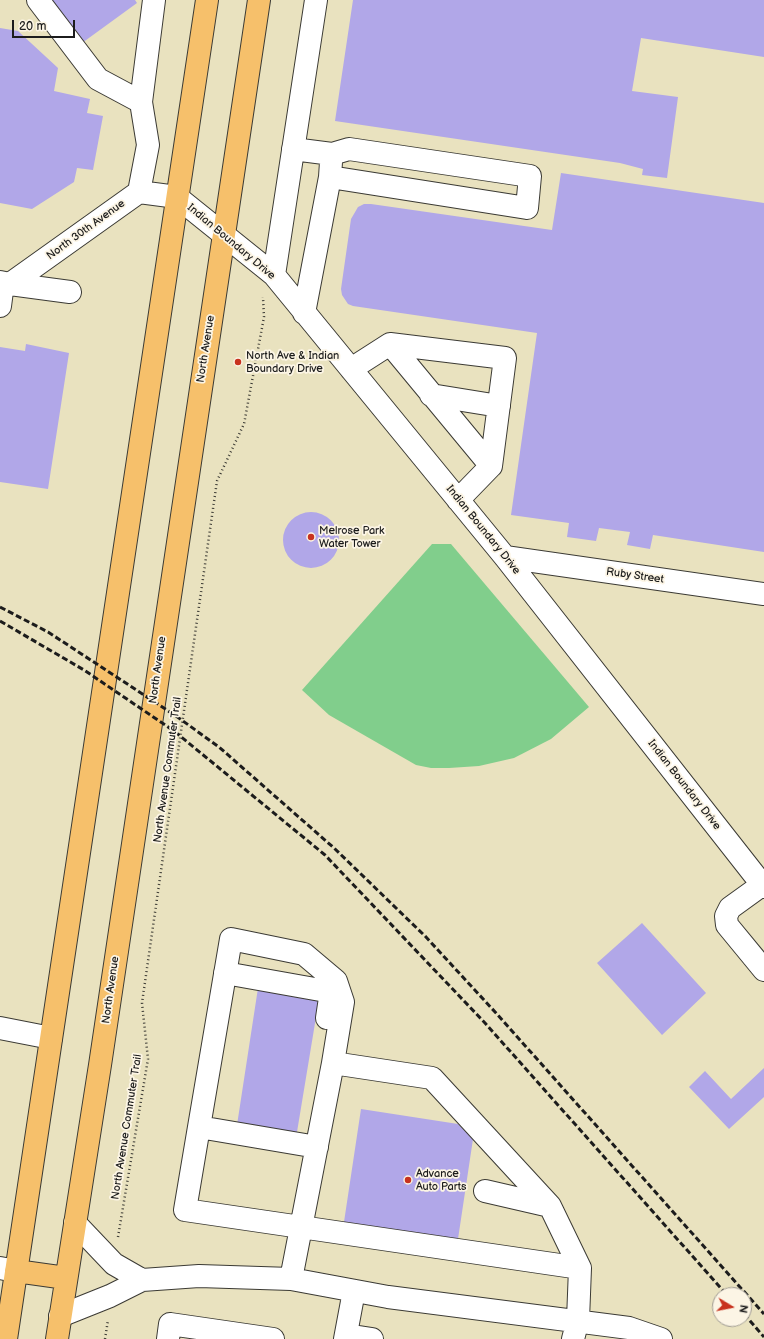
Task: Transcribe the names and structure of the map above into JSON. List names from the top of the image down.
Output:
{
  "streets": {
    "main road": ["North Avenue"],
    "street": ["North 30th Avenue", "Indian Boundary Drive", "Ruby Street"],
    "path": ["North Avenue Commuter Trail"]
  },
  "crossings": [
    ["Indian Boundary Drive", "North Avenue"],
    ["Indian Boundary Drive", "Ruby Street"]
  ],
  "places": ["North Ave & Indian Boundary Drive", "Melrose Park Water Tower", "Advance Auto Parts"],
  "scale_bar": "20 m",
  "north": "right"
}
